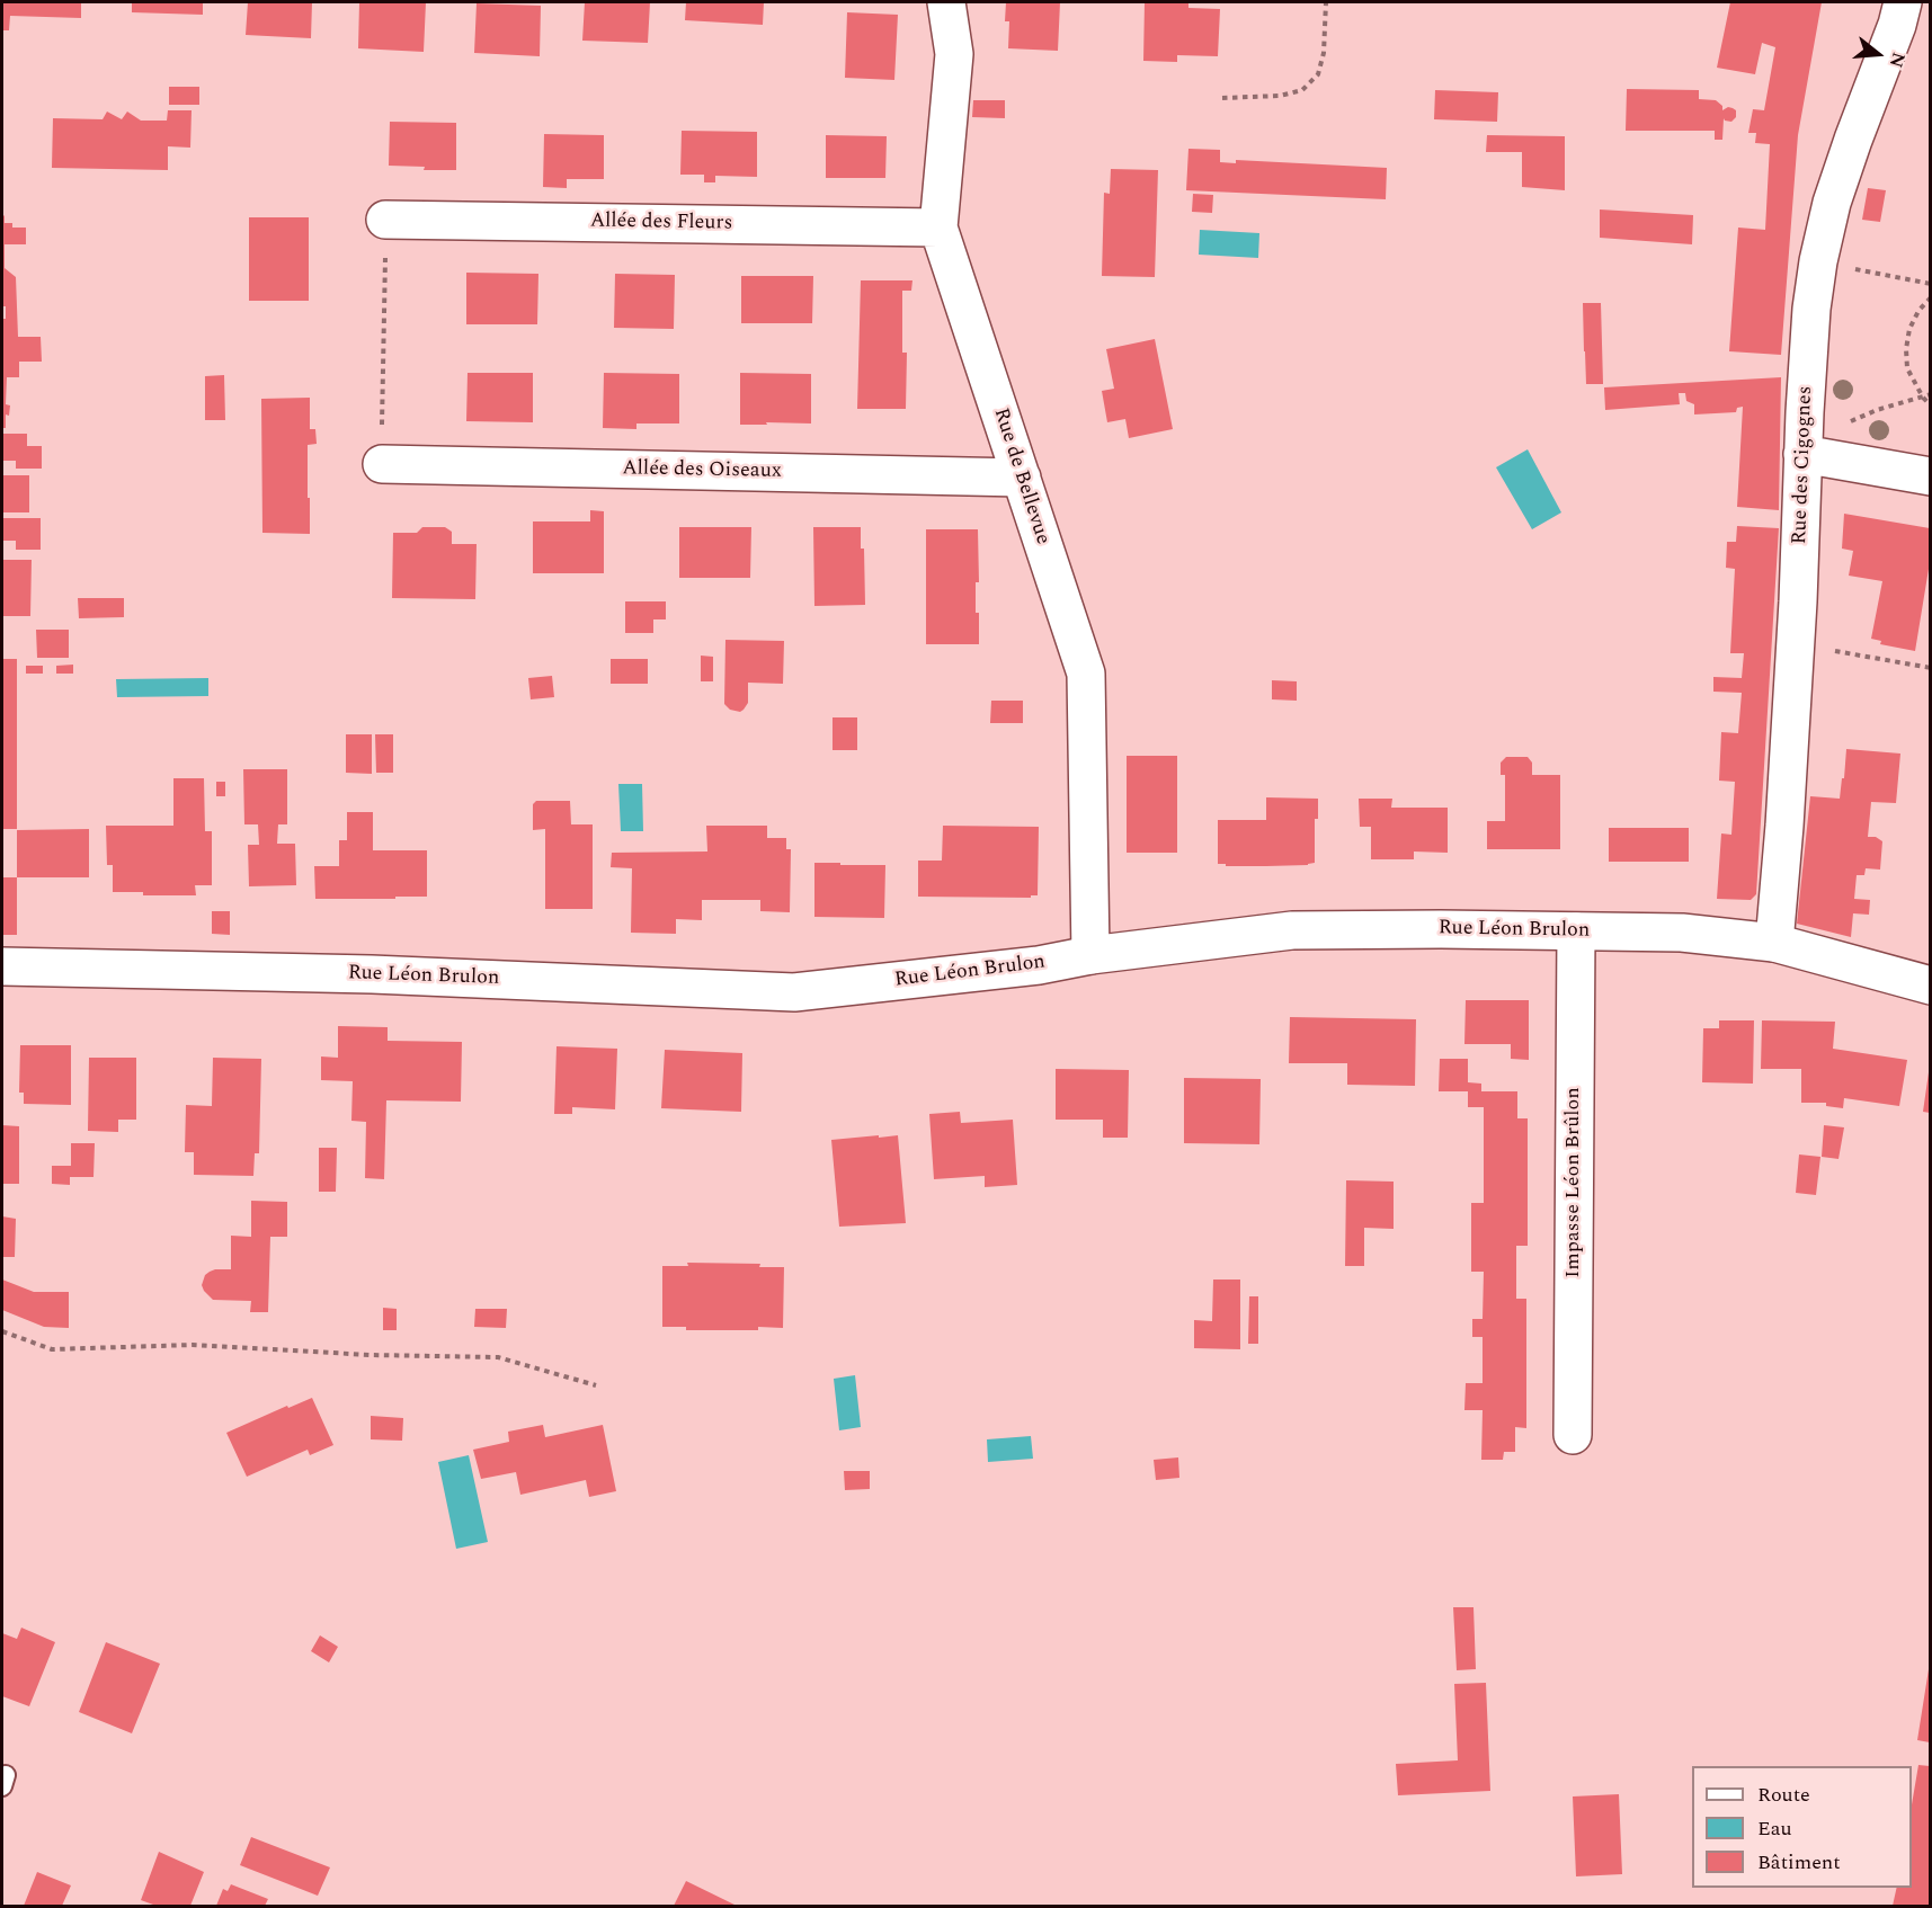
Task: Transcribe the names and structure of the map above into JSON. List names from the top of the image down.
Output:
{
  "streets": {
    "street": [
      "Allée des Fleurs",
      "Rue des Cigognes",
      "Allée des Oiseaux",
      "Rue de Bellevue",
      "Rue Léon Brulon",
      "Impasse Léon Brûlon"
    ]
  },
  "crossings": [
    ["Allée des Fleurs", "Rue de Bellevue"],
    ["Rue des Cigognes", "Rue Léon Brulon"],
    ["Allée des Oiseaux", "Rue de Bellevue"],
    ["Rue de Bellevue", "Rue Léon Brulon"],
    ["Rue Léon Brulon", "Impasse Léon Brûlon"]
  ],
  "legend": ["Route", "Eau", "Bâtiment"],
  "north": "right"
}
